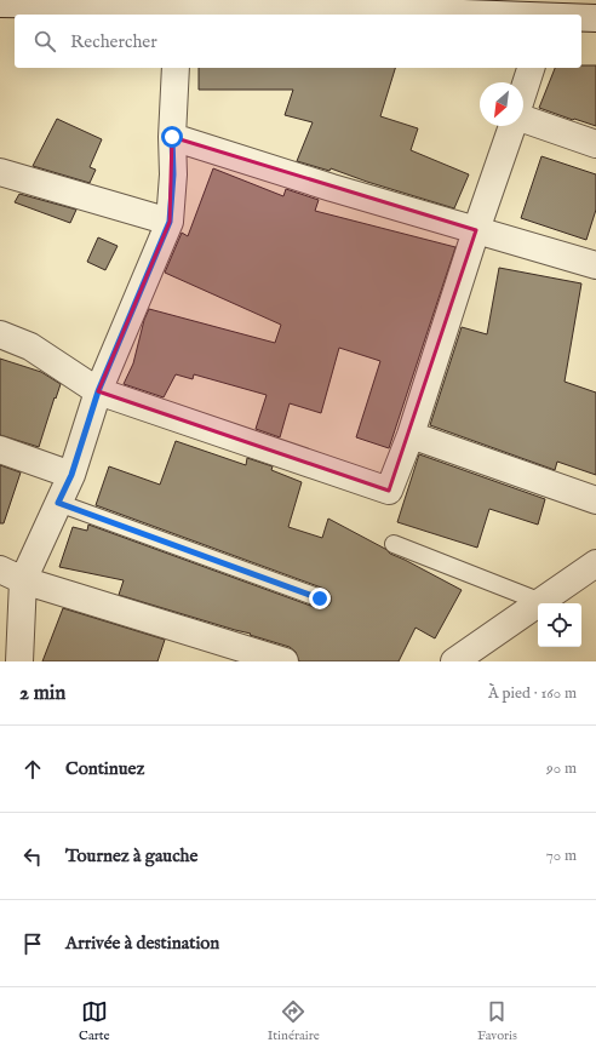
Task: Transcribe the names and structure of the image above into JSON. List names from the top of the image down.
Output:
{
  "north": "bottom left",
  "page": {
    "search": "Rechercher",
    "heading": ["2 min", "À pied · 160 m"],
    "list": [
      ["Continuez", "90 m"],
      ["Tournez à gauche", "70 m"],
      "Arrivée à destination"
    ],
    "nav": ["Carte", "Itinéraire", "Favoris"]
  }
}
